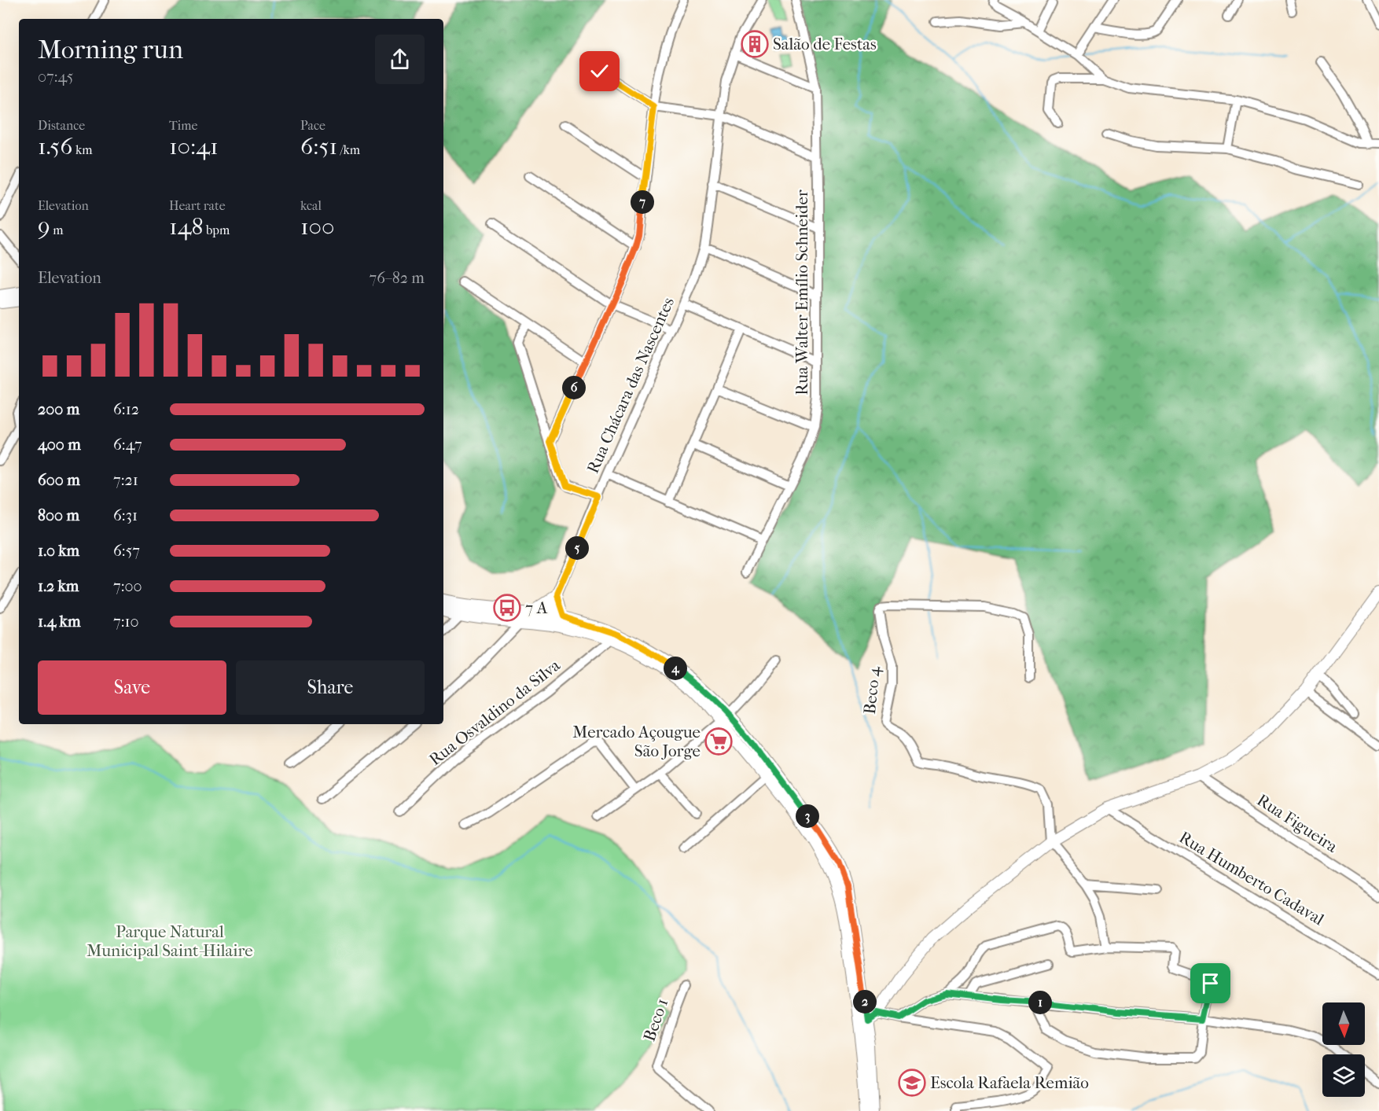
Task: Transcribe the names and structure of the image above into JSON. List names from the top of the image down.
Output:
{
  "streets": {
    "street": [
      "Rua Walter Emílio Schneider",
      "Rua Chácara das Nascentes",
      "Beco 4",
      "Rua Osvaldino da Silva",
      "Rua Figueira",
      "Rua Humberto Cadaval",
      "Beco 1"
    ]
  },
  "parks": ["Parque Natural Municipal Saint-Hilaire"],
  "places": {
    "building": ["Salão de Festas"],
    "bus stop": ["7 A"],
    "supermarket": ["Mercado Açougue São Jorge"],
    "school or university": ["Escola Rafaela Remião"]
  },
  "north": "bottom",
  "page": {
    "heading": ["Morning run", "07:45"],
    "stats": [
      ["Distance", "1.56 km"],
      ["Time", "10:41"],
      ["Pace", "6:51 /km"],
      ["Elevation", "9 m"],
      ["Heart rate", "148 bpm"],
      ["kcal", "100"]
    ],
    "pins": [
      "7",
      "6",
      "5",
      "4",
      "3",
      "2",
      "1"
    ],
    "chart": ["Elevation", "76–82 m"],
    "list": [
      {
        "name": "200 m",
        "note": "6:12"
      },
      {
        "name": "400 m",
        "note": "6:47"
      },
      {
        "name": "600 m",
        "note": "7:21"
      },
      {
        "name": "800 m",
        "note": "6:31"
      },
      {
        "name": "1.0 km",
        "note": "6:57"
      },
      {
        "name": "1.2 km",
        "note": "7:00"
      },
      {
        "name": "1.4 km",
        "note": "7:10"
      }
    ],
    "buttons": ["Save", "Share"]
  }
}
